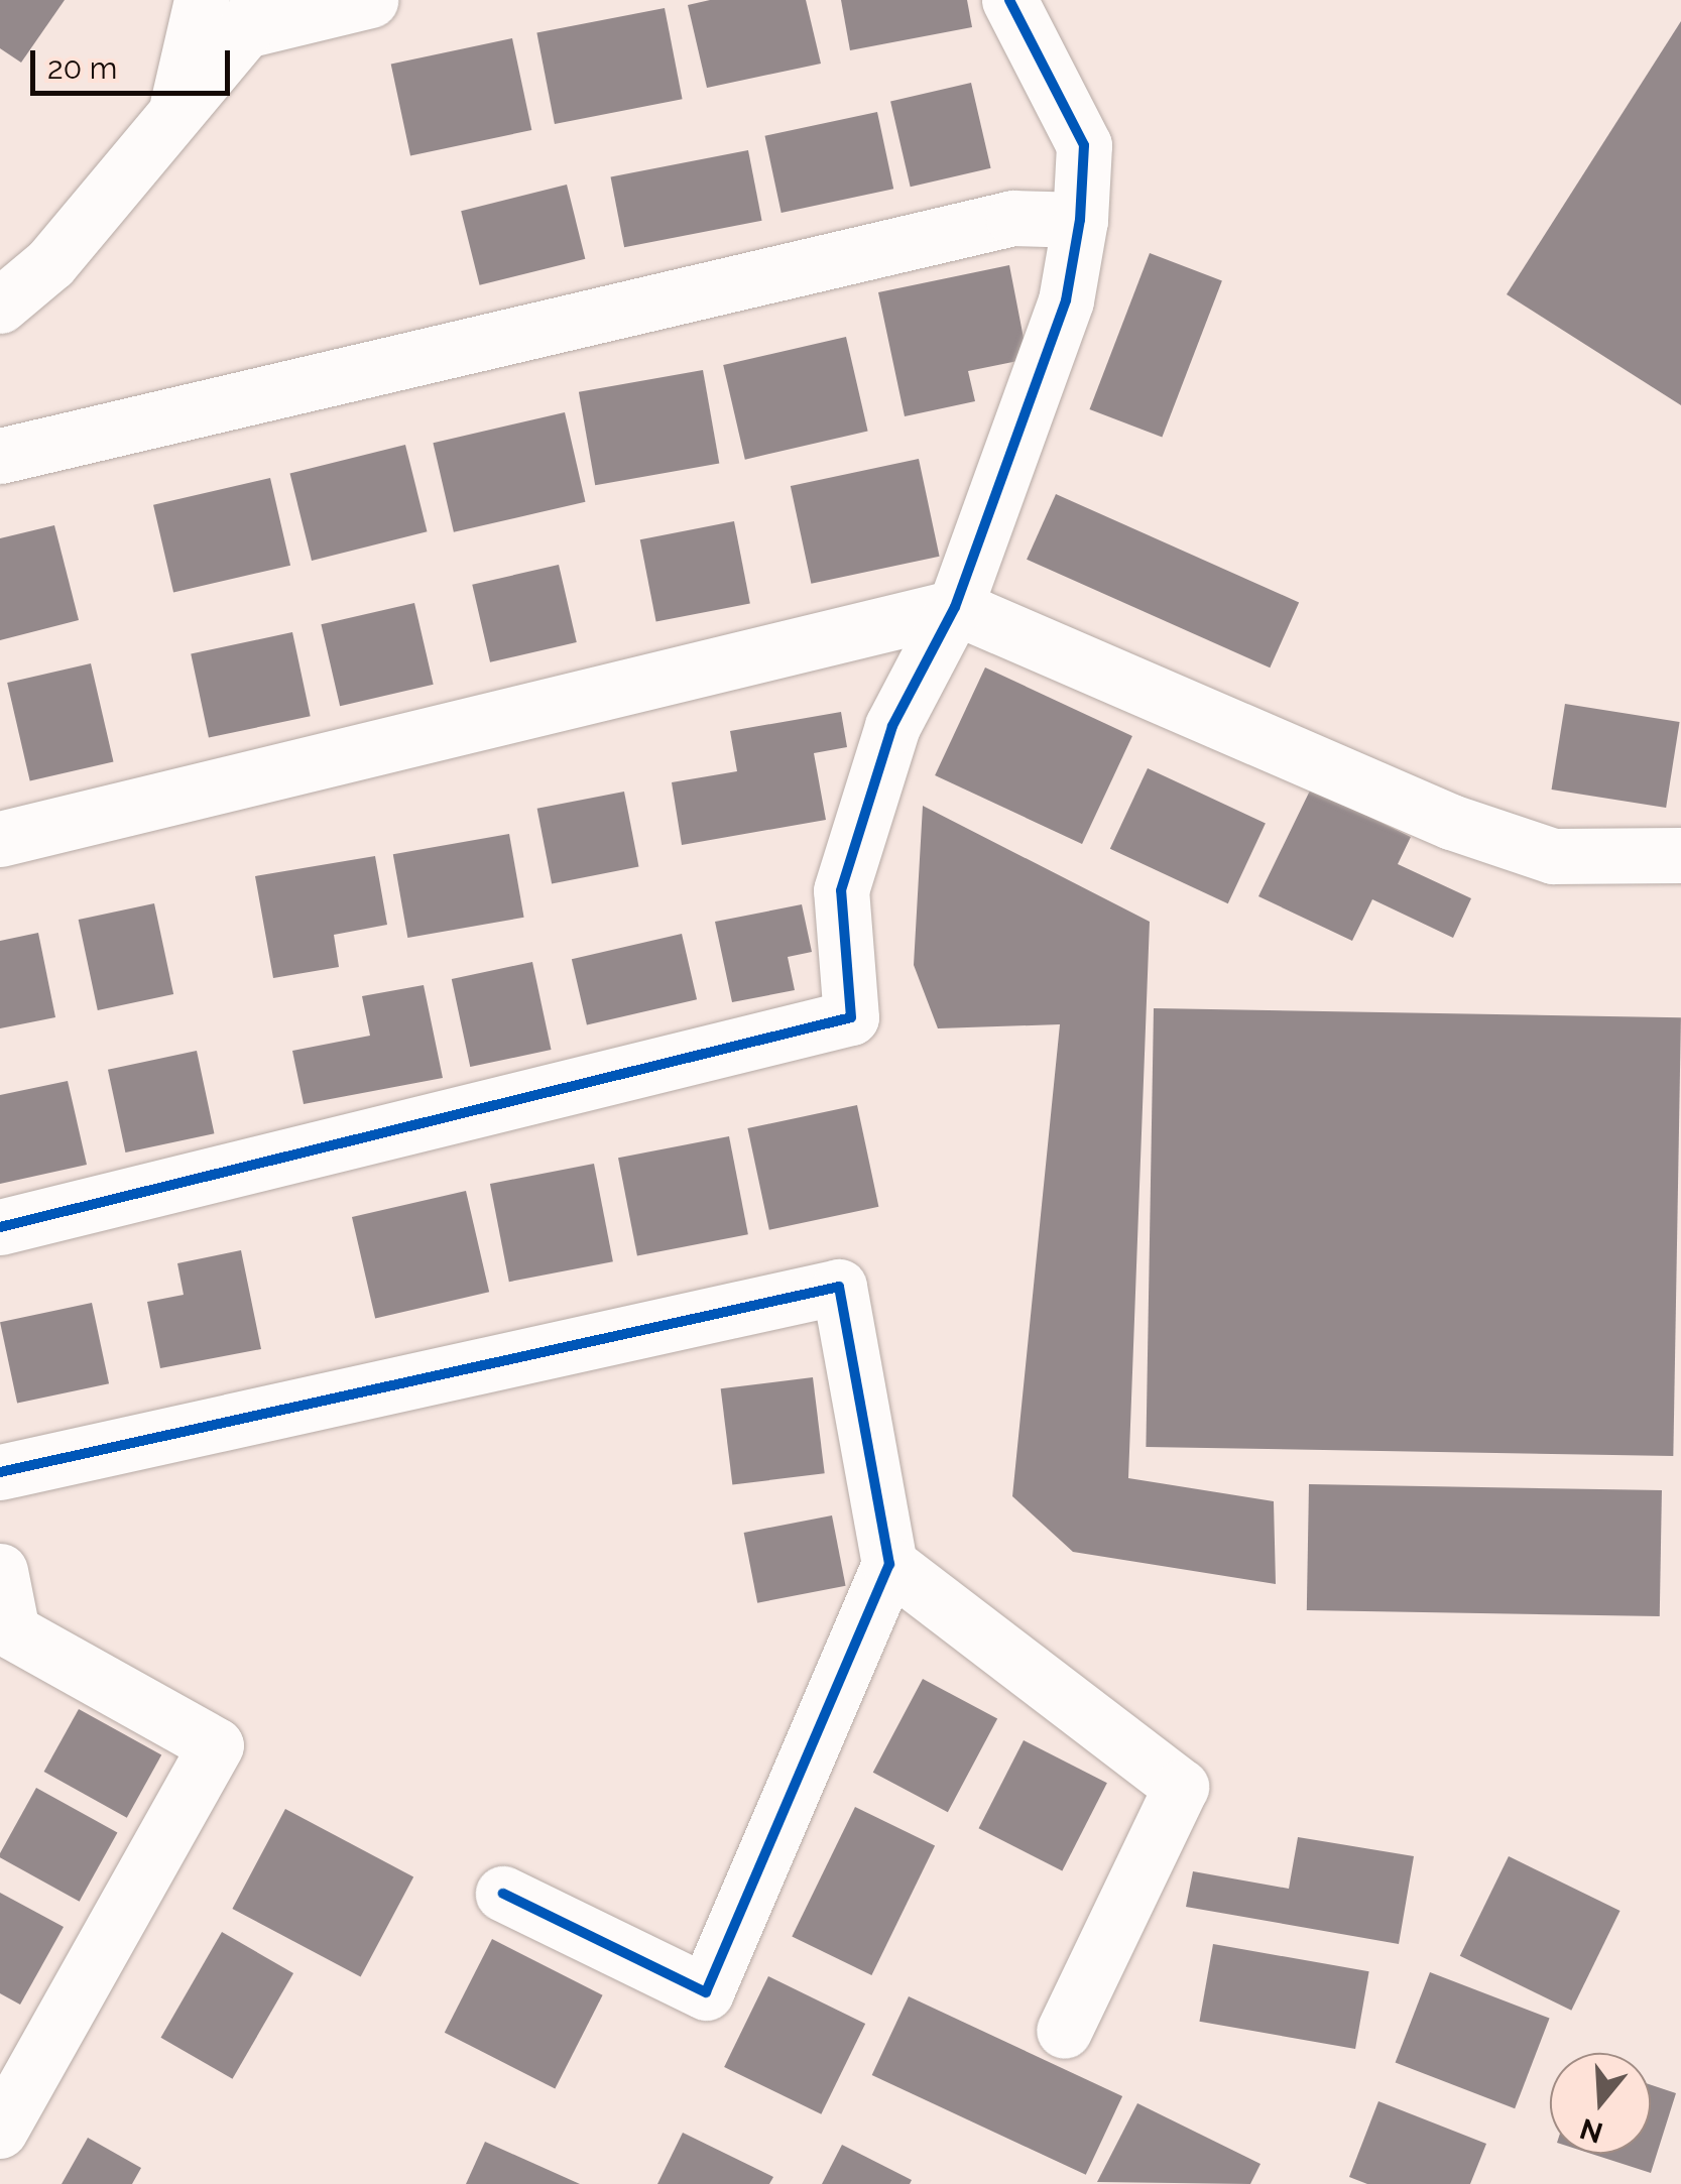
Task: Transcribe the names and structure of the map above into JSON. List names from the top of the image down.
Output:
{
  "scale_bar": "20 m",
  "north": "bottom"
}
